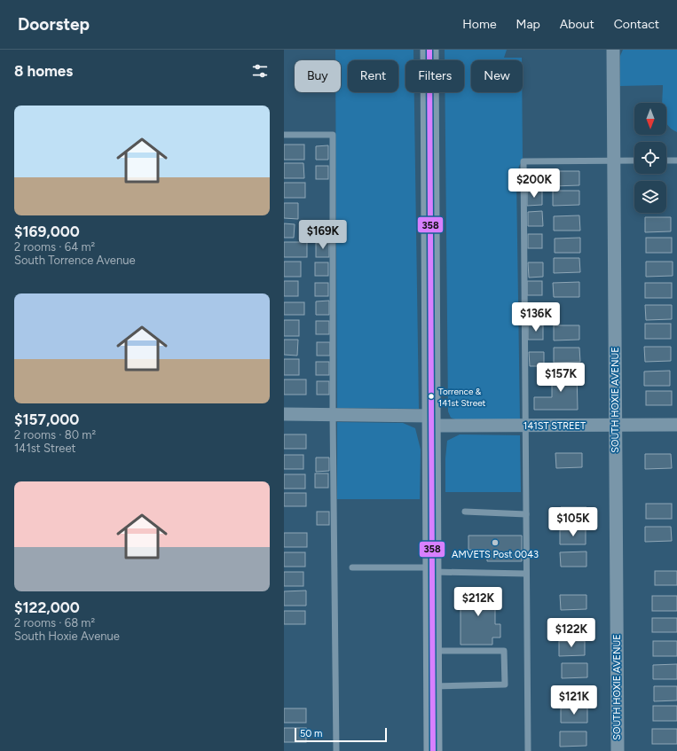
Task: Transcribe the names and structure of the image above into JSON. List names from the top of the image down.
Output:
{
  "streets": {
    "street": ["SOUTH HOXIE AVENUE", "141ST STREET"]
  },
  "crossings": [
    ["SOUTH HOXIE AVENUE", "141ST STREET"]
  ],
  "places": ["Torrence & 141st Street", "AMVETS Post 0043"],
  "lines": ["transit line 358"],
  "scale_bar": "50 m",
  "north": "bottom",
  "page": {
    "header": "Doorstep",
    "nav": [
      "Home",
      "Map",
      "About",
      "Contact"
    ],
    "heading": "8 homes",
    "chip": [
      "Buy",
      "Rent",
      "Filters",
      "New"
    ],
    "list": [
      {
        "name": "$169,000",
        "note": "2 rooms · 64 m² · South Torrence Avenue"
      },
      {
        "name": "$157,000",
        "note": "2 rooms · 80 m² · 141st Street"
      },
      {
        "name": "$122,000",
        "note": "2 rooms · 68 m² · South Hoxie Avenue"
      }
    ],
    "price": [
      "$200K",
      "$169K",
      "$136K",
      "$157K",
      "$105K",
      "$212K",
      "$122K",
      "$121K"
    ],
    "scale": "50 m"
  }
}
